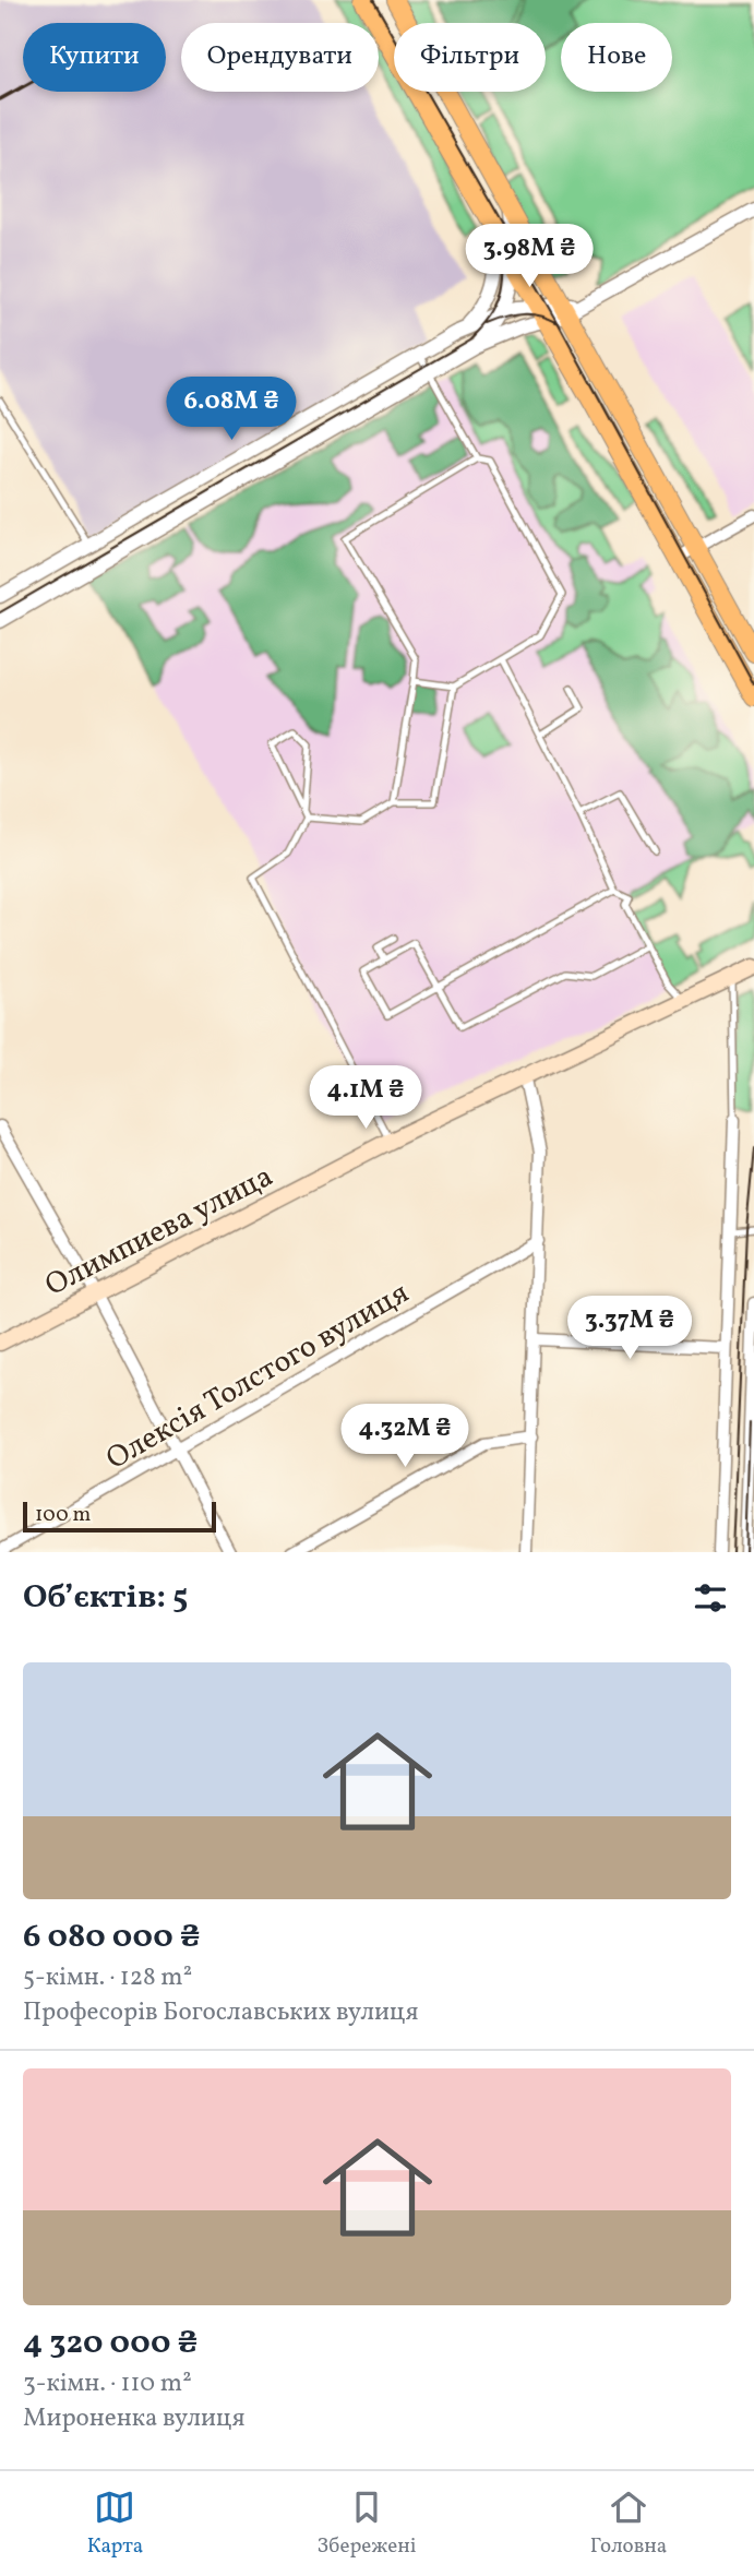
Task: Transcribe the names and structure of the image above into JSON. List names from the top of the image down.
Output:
{
  "streets": {
    "main road": ["Олимпиева улица"],
    "street": ["Олексія Толстого вулиця"]
  },
  "scale_bar": "100 m",
  "page": {
    "chip": [
      "Купити",
      "Орендувати",
      "Фільтри",
      "Нове"
    ],
    "price": [
      "3.98M ₴",
      "6.08M ₴",
      "4.1M ₴",
      "3.37M ₴",
      "4.32M ₴"
    ],
    "scale": "100 m",
    "heading": "Об’єктів: 5",
    "list": [
      {
        "name": "6 080 000 ₴",
        "note": "5-кімн. · 128 m² · Професорів Богославських вулиця"
      },
      {
        "name": "4 320 000 ₴",
        "note": "3-кімн. · 110 m² · Мироненка вулиця"
      }
    ],
    "tabs": ["Карта", "Збережені", "Головна"]
  }
}
